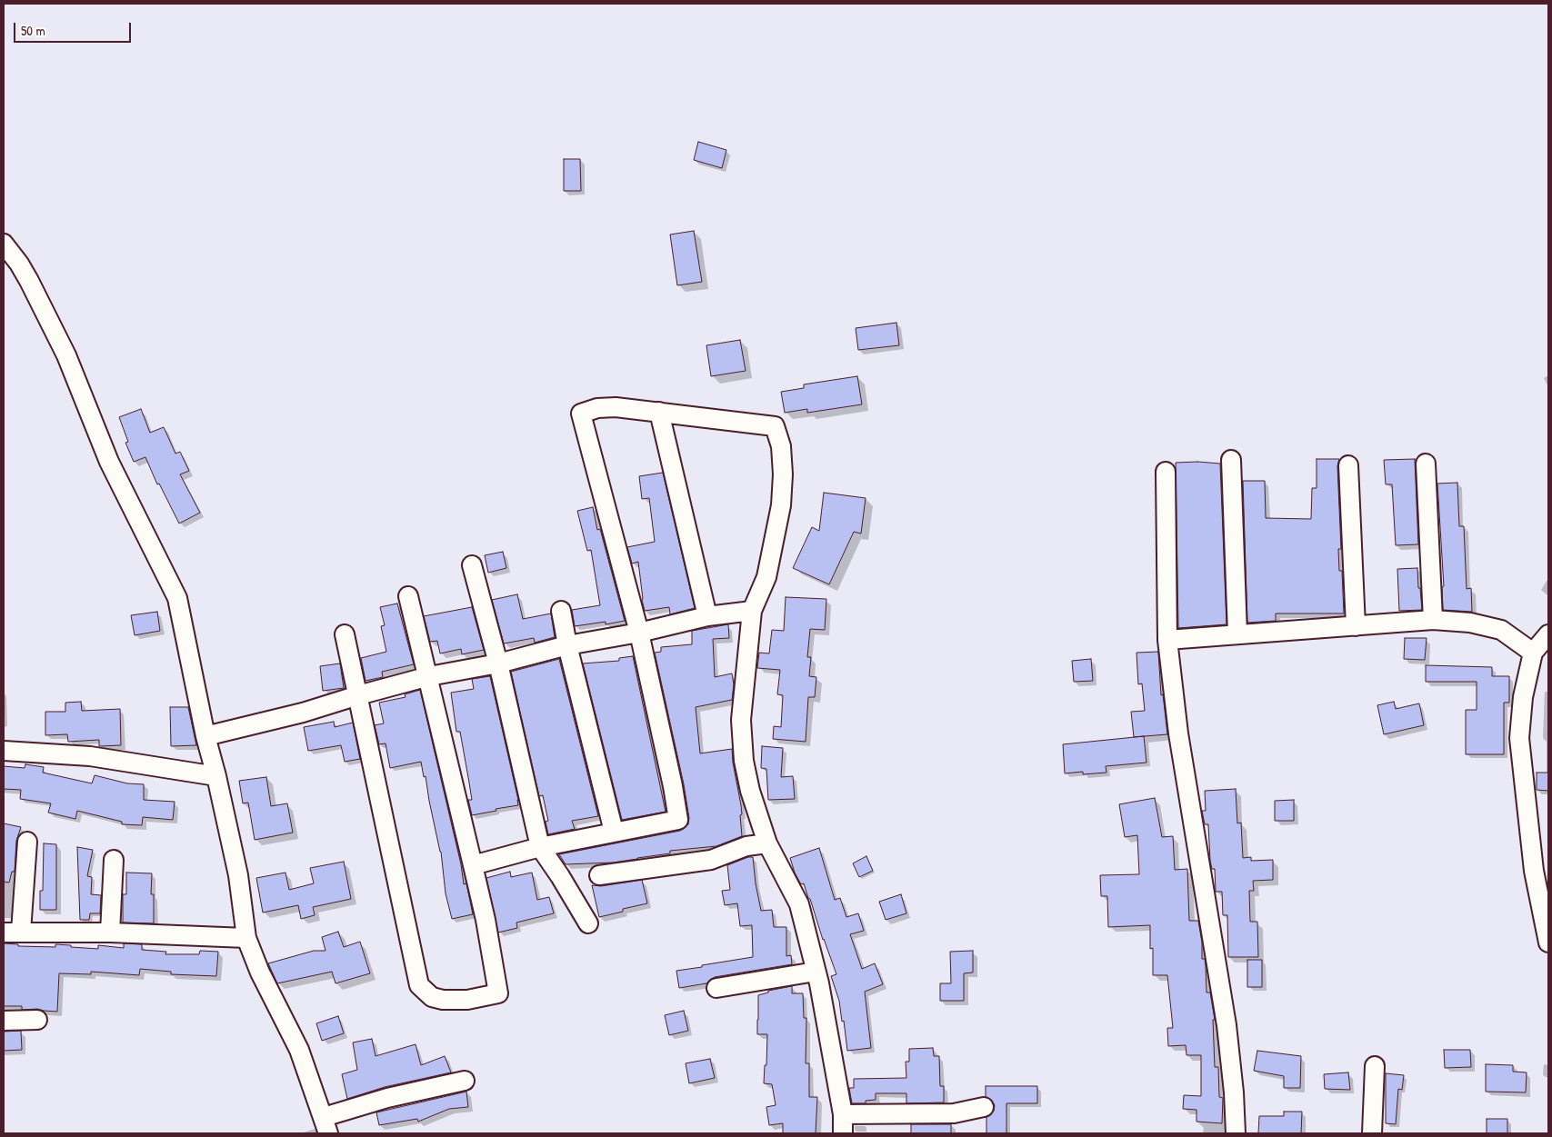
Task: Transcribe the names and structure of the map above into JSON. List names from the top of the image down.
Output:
{
  "scale_bar": "50 m"
}
